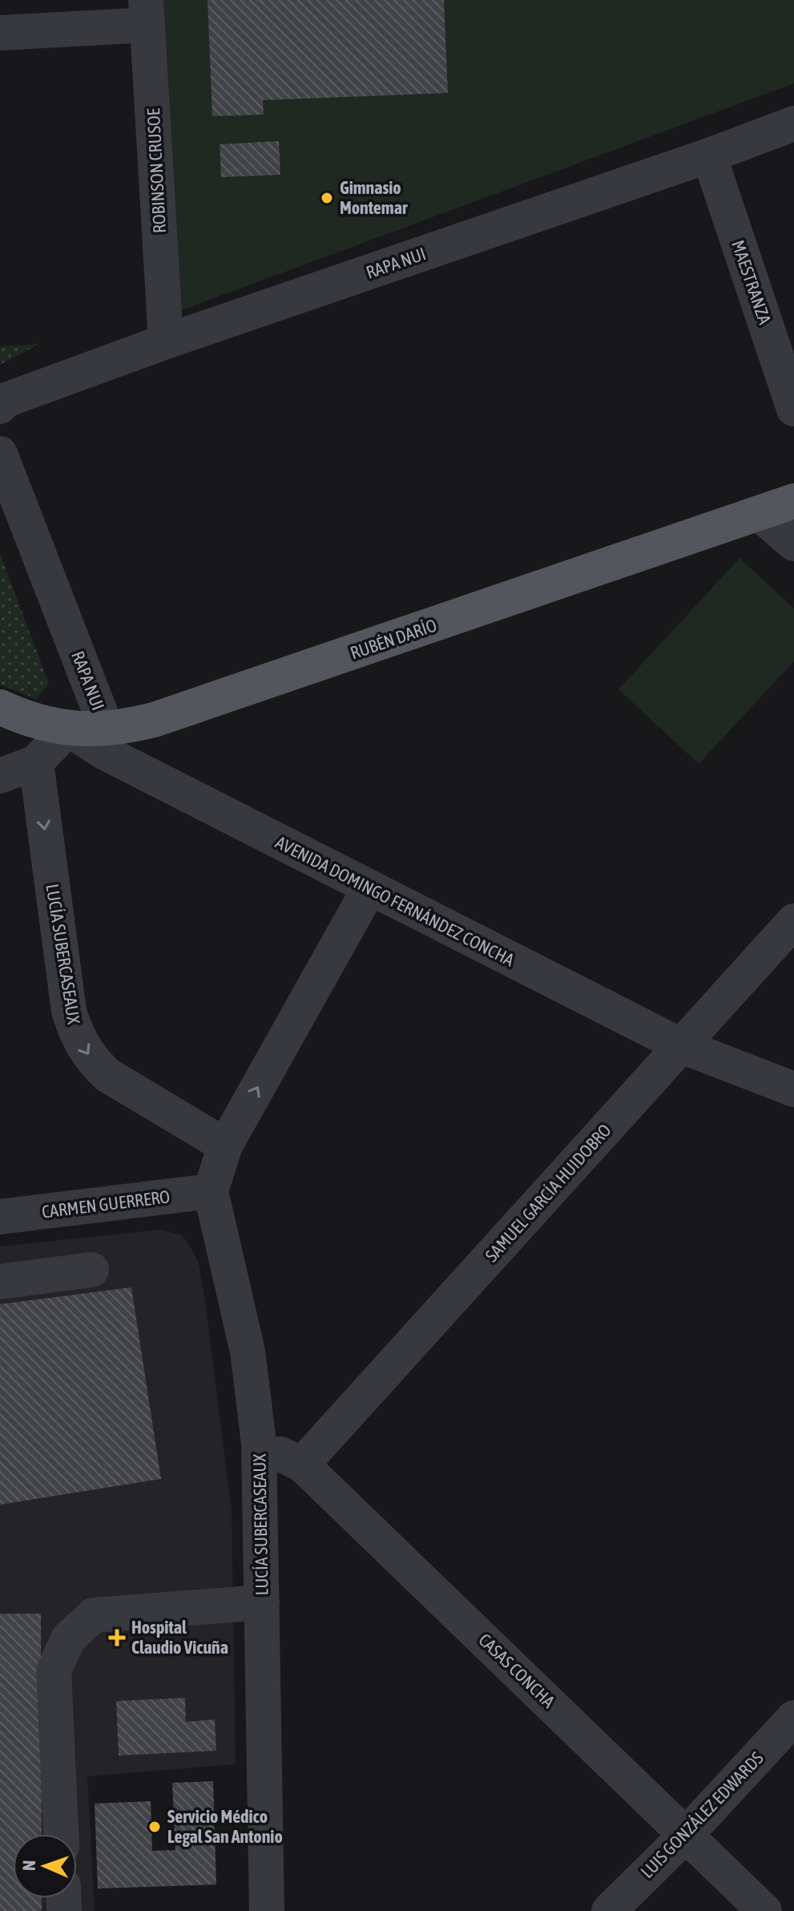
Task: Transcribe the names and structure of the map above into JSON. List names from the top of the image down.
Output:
{
  "streets": {
    "main road": ["RUBÉN DARÍO", "AVENIDA DOMINGO FERNÁNDEZ CONCHA"],
    "street": [
      "ROBINSON CRUSOE",
      "RAPA NUI",
      "MAESTRANZA",
      "LUCÍA SUBERCASEAUX",
      "SAMUEL GARCÍA HUIDOBRO",
      "CARMEN GUERRERO",
      "CASAS CONCHA",
      "LUIS GONZÁLEZ EDWARDS"
    ]
  },
  "crossings": [
    ["ROBINSON CRUSOE", "RAPA NUI"],
    ["RAPA NUI", "MAESTRANZA"],
    ["RAPA NUI", "RUBÉN DARÍO"],
    ["RUBÉN DARÍO", "AVENIDA DOMINGO FERNÁNDEZ CONCHA"],
    ["AVENIDA DOMINGO FERNÁNDEZ CONCHA", "SAMUEL GARCÍA HUIDOBRO"],
    ["LUCÍA SUBERCASEAUX", "CARMEN GUERRERO"],
    ["LUCÍA SUBERCASEAUX", "CASAS CONCHA"],
    ["SAMUEL GARCÍA HUIDOBRO", "CASAS CONCHA"],
    ["CASAS CONCHA", "LUIS GONZÁLEZ EDWARDS"]
  ],
  "one_way": ["LUCÍA SUBERCASEAUX"],
  "places": {
    "other": ["Gimnasio Montemar", "Servicio Médico Legal San Antonio"],
    "health": ["Hospital Claudio Vicuña"]
  },
  "north": "left"
}
